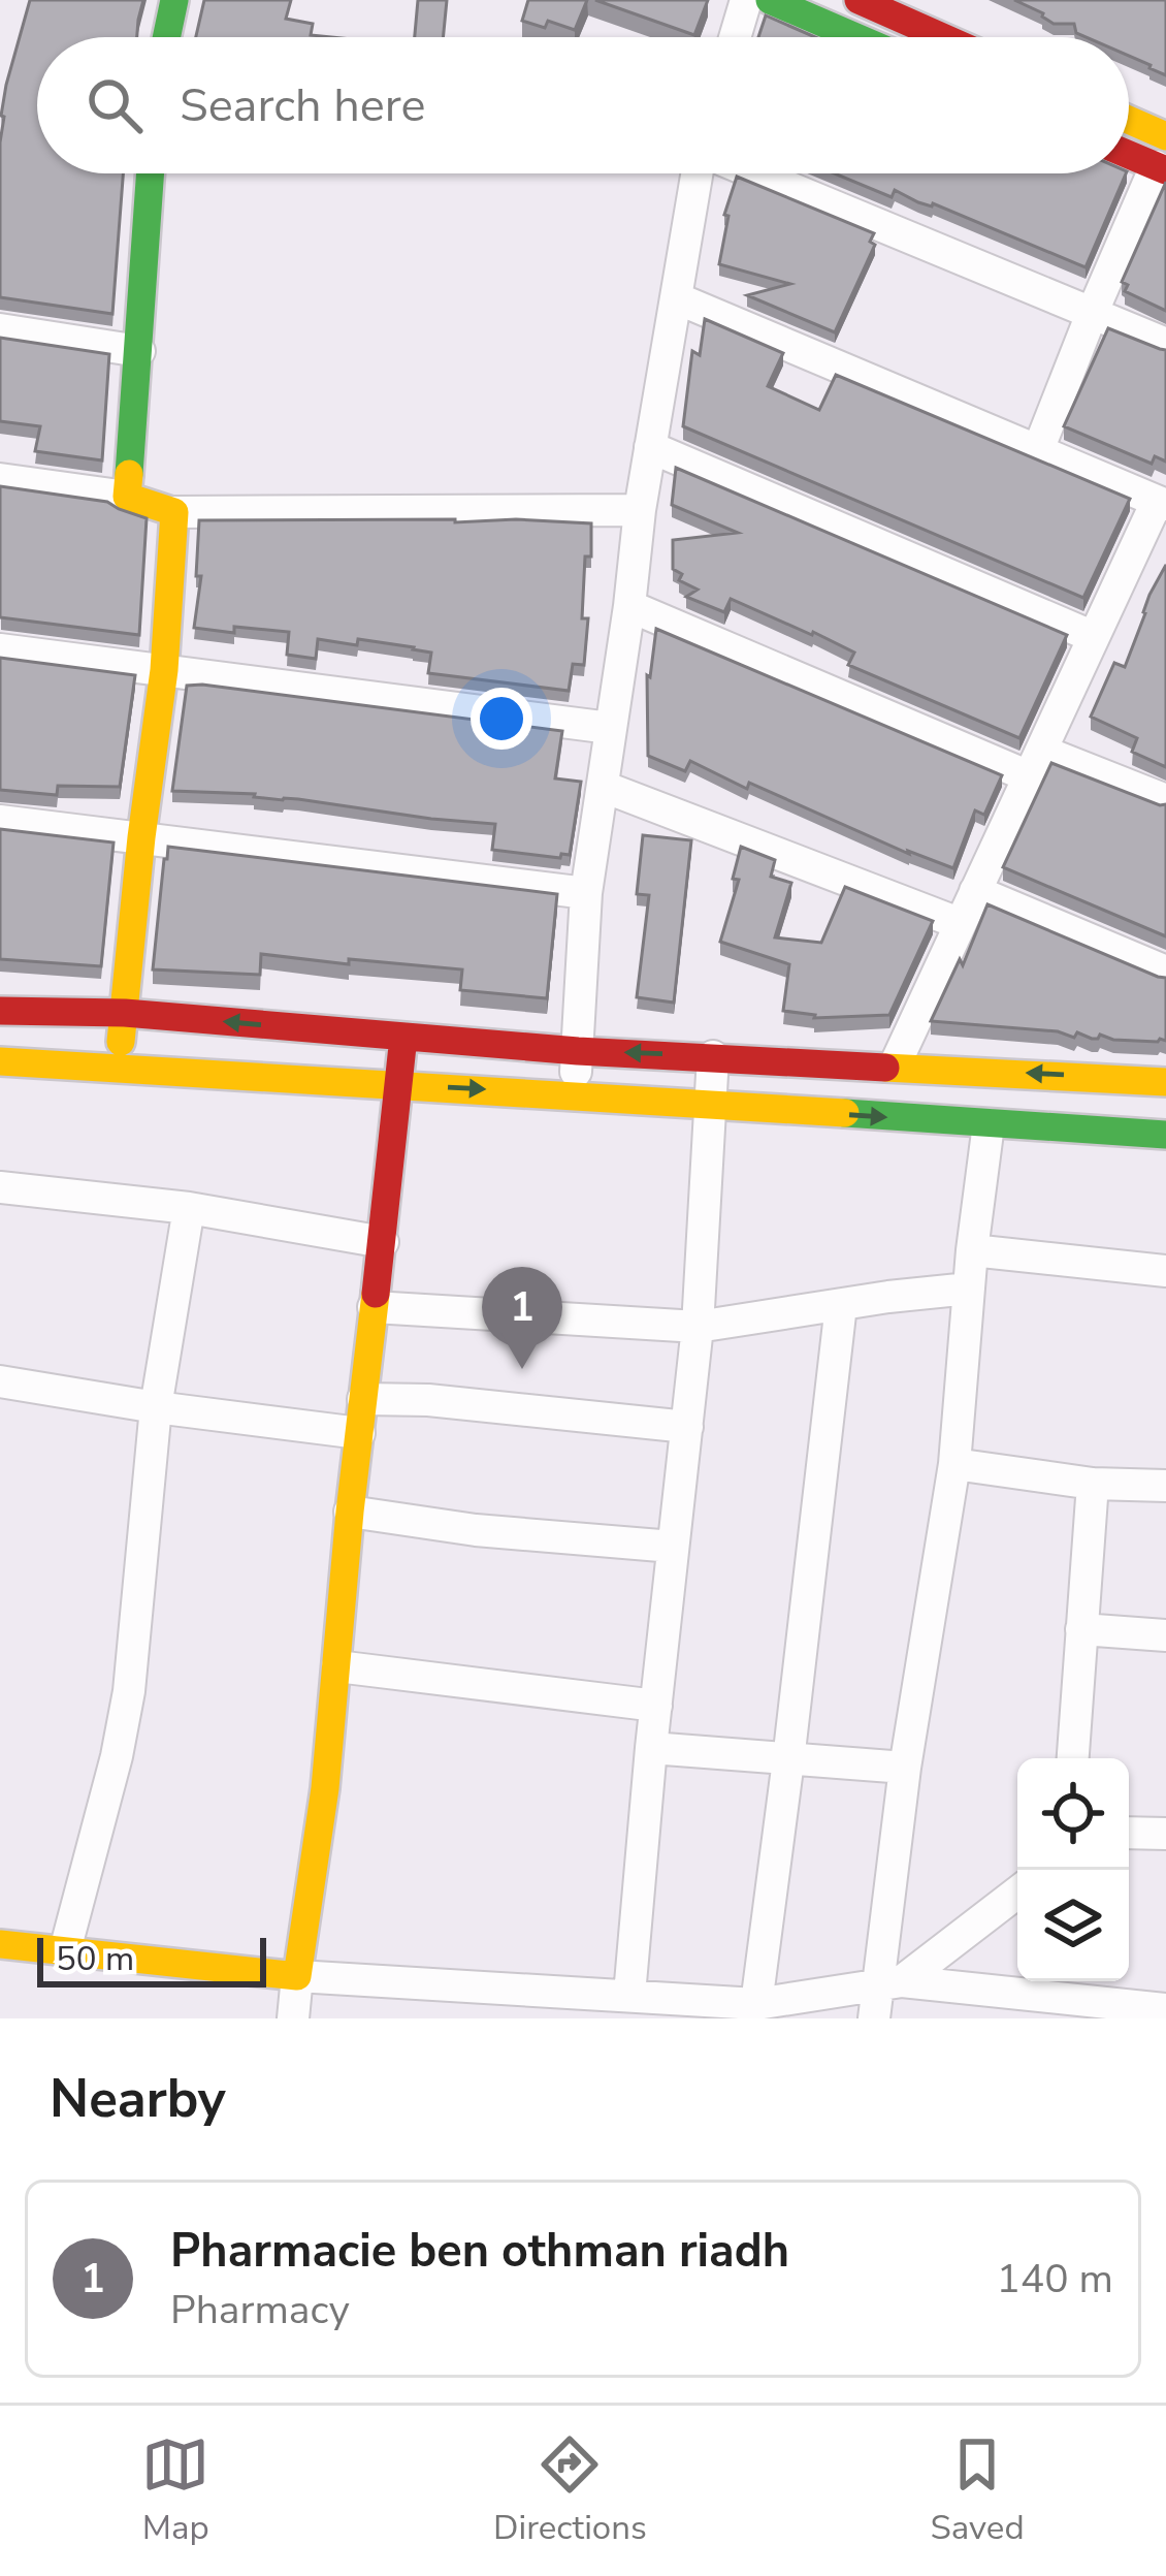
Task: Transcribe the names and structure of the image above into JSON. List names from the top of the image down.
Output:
{
  "scale_bar": "50 m",
  "page": {
    "search": "Search here",
    "pins": "1",
    "scale": "50 m",
    "heading": "Nearby",
    "list": [
      {
        "mark": "1",
        "name": "Pharmacie ben othman riadh",
        "note": "Pharmacy",
        "value": "140 m"
      }
    ],
    "nav": ["Map", "Directions", "Saved"]
  }
}
